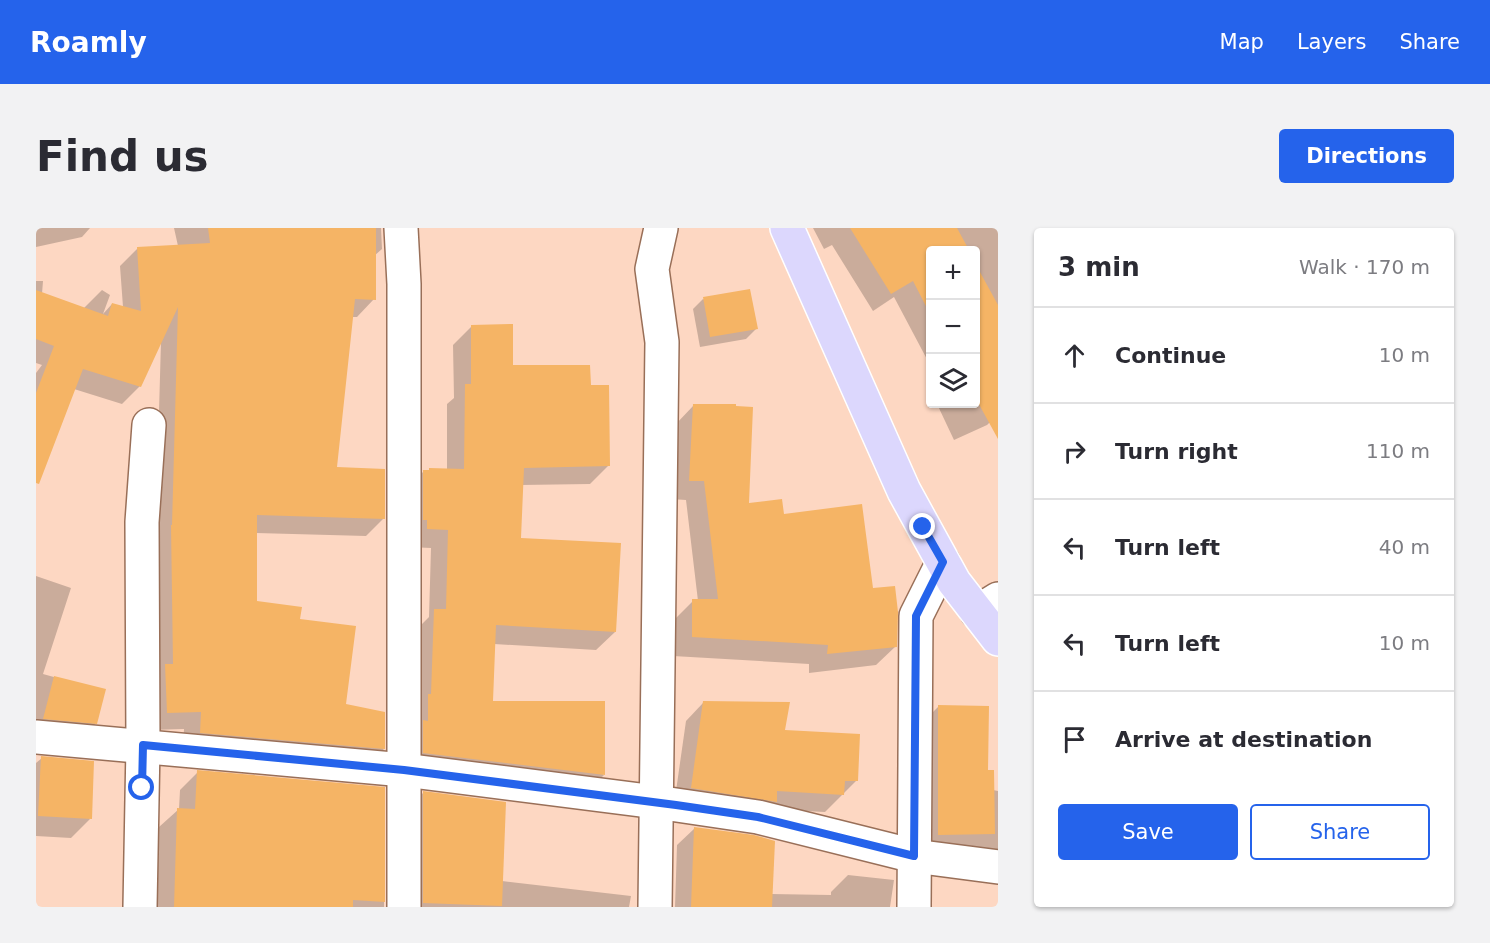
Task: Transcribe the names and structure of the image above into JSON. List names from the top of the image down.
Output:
{
  "page": {
    "header": "Roamly",
    "nav": ["Map", "Layers", "Share"],
    "buttons": [
      "Directions",
      ["Save", "Share"]
    ],
    "title": "Find us",
    "heading": ["3 min", "Walk · 170 m"],
    "map_buttons": ["+", "−"],
    "list": [
      ["Continue", "10 m"],
      ["Turn right", "110 m"],
      ["Turn left", "40 m"],
      ["Turn left", "10 m"],
      "Arrive at destination"
    ]
  }
}
